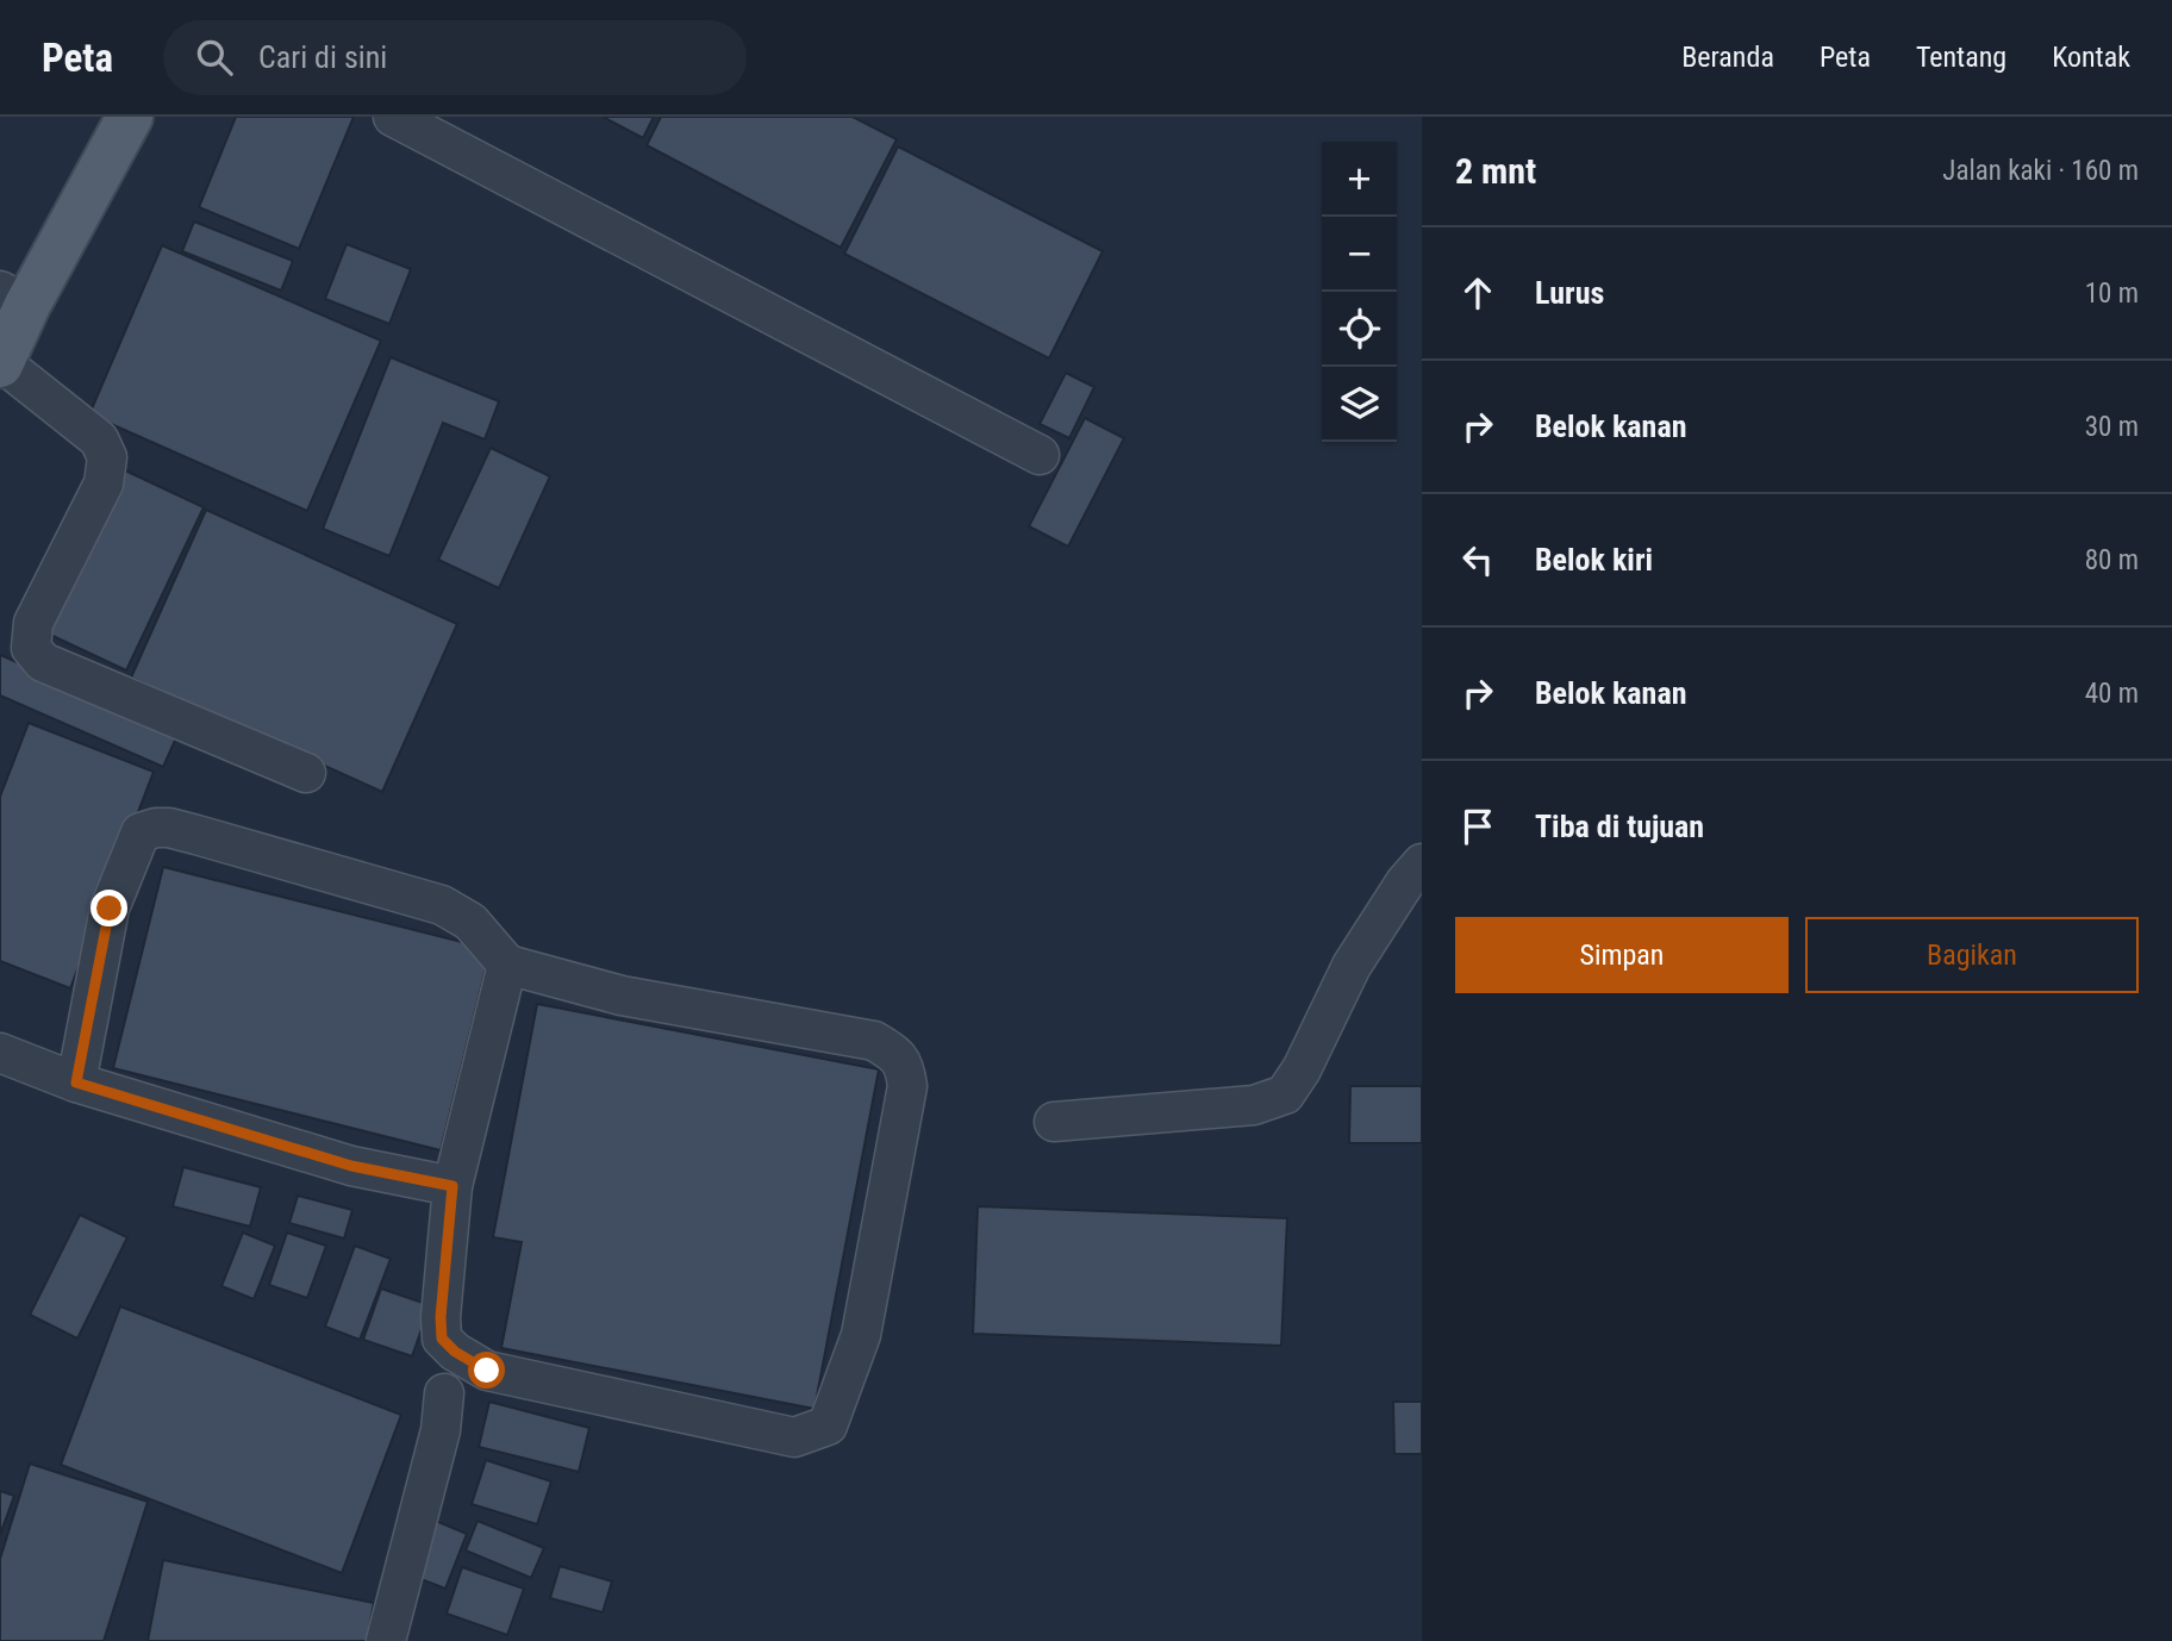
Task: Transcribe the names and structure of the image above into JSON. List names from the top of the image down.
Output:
{
  "page": {
    "header": "Peta",
    "search": "Cari di sini",
    "nav": [
      "Beranda",
      "Peta",
      "Tentang",
      "Kontak"
    ],
    "heading": ["2 mnt", "Jalan kaki · 160 m"],
    "map_buttons": ["+", "−"],
    "list": [
      ["Lurus", "10 m"],
      ["Belok kanan", "30 m"],
      ["Belok kiri", "80 m"],
      ["Belok kanan", "40 m"],
      "Tiba di tujuan"
    ],
    "buttons": ["Simpan", "Bagikan"]
  }
}
